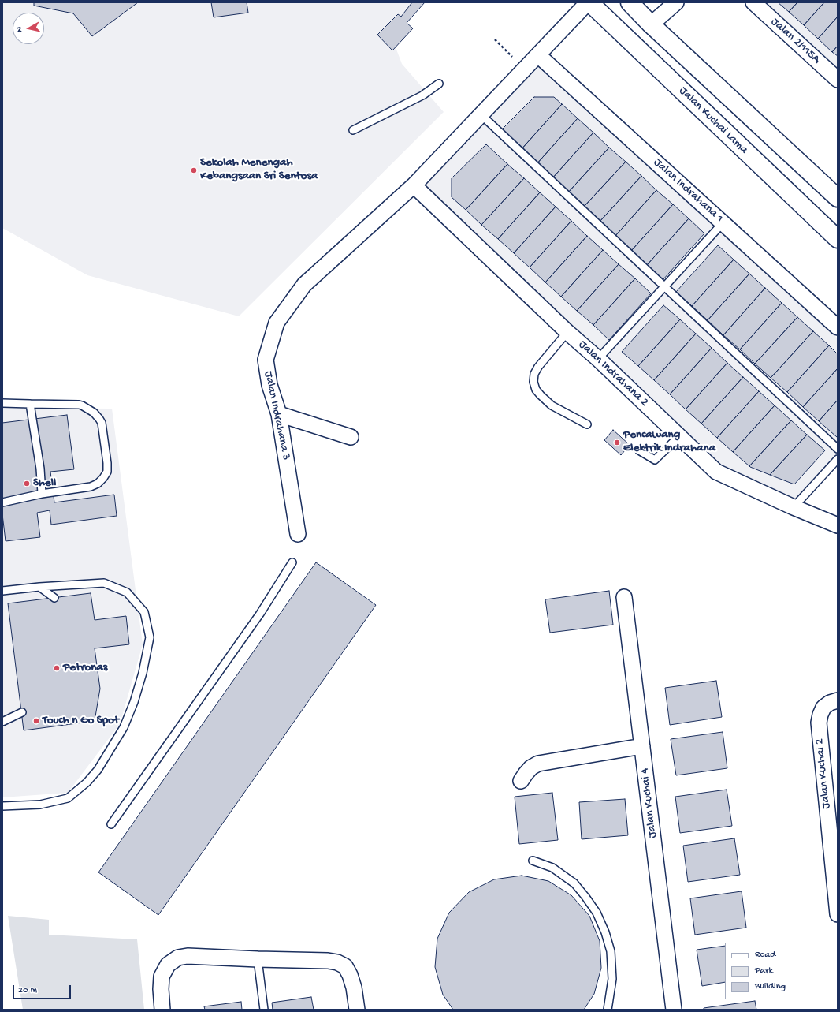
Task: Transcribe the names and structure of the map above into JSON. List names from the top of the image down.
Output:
{
  "streets": {
    "main road": ["Jalan Kuchai Lama"],
    "street": [
      "Jalan 2/115A",
      "Jalan Indrahana 1",
      "Jalan Indrahana 2",
      "Jalan Indrahana 3",
      "Jalan Kuchai 2",
      "Jalan Kuchai 4"
    ]
  },
  "crossings": [
    ["Jalan Kuchai Lama", "Jalan Indrahana 3"],
    ["Jalan Indrahana 1", "Jalan Indrahana 3"],
    ["Jalan Indrahana 2", "Jalan Indrahana 3"]
  ],
  "places": [
    "Sekolah Menengah Kebangsaan Sri Sentosa",
    "Pencawang Elektrik Indrahana",
    "Shell",
    "Petronas",
    "Touch n Go Spot"
  ],
  "legend": ["Road", "Park", "Building"],
  "scale_bar": "20 m",
  "north": "left"
}
